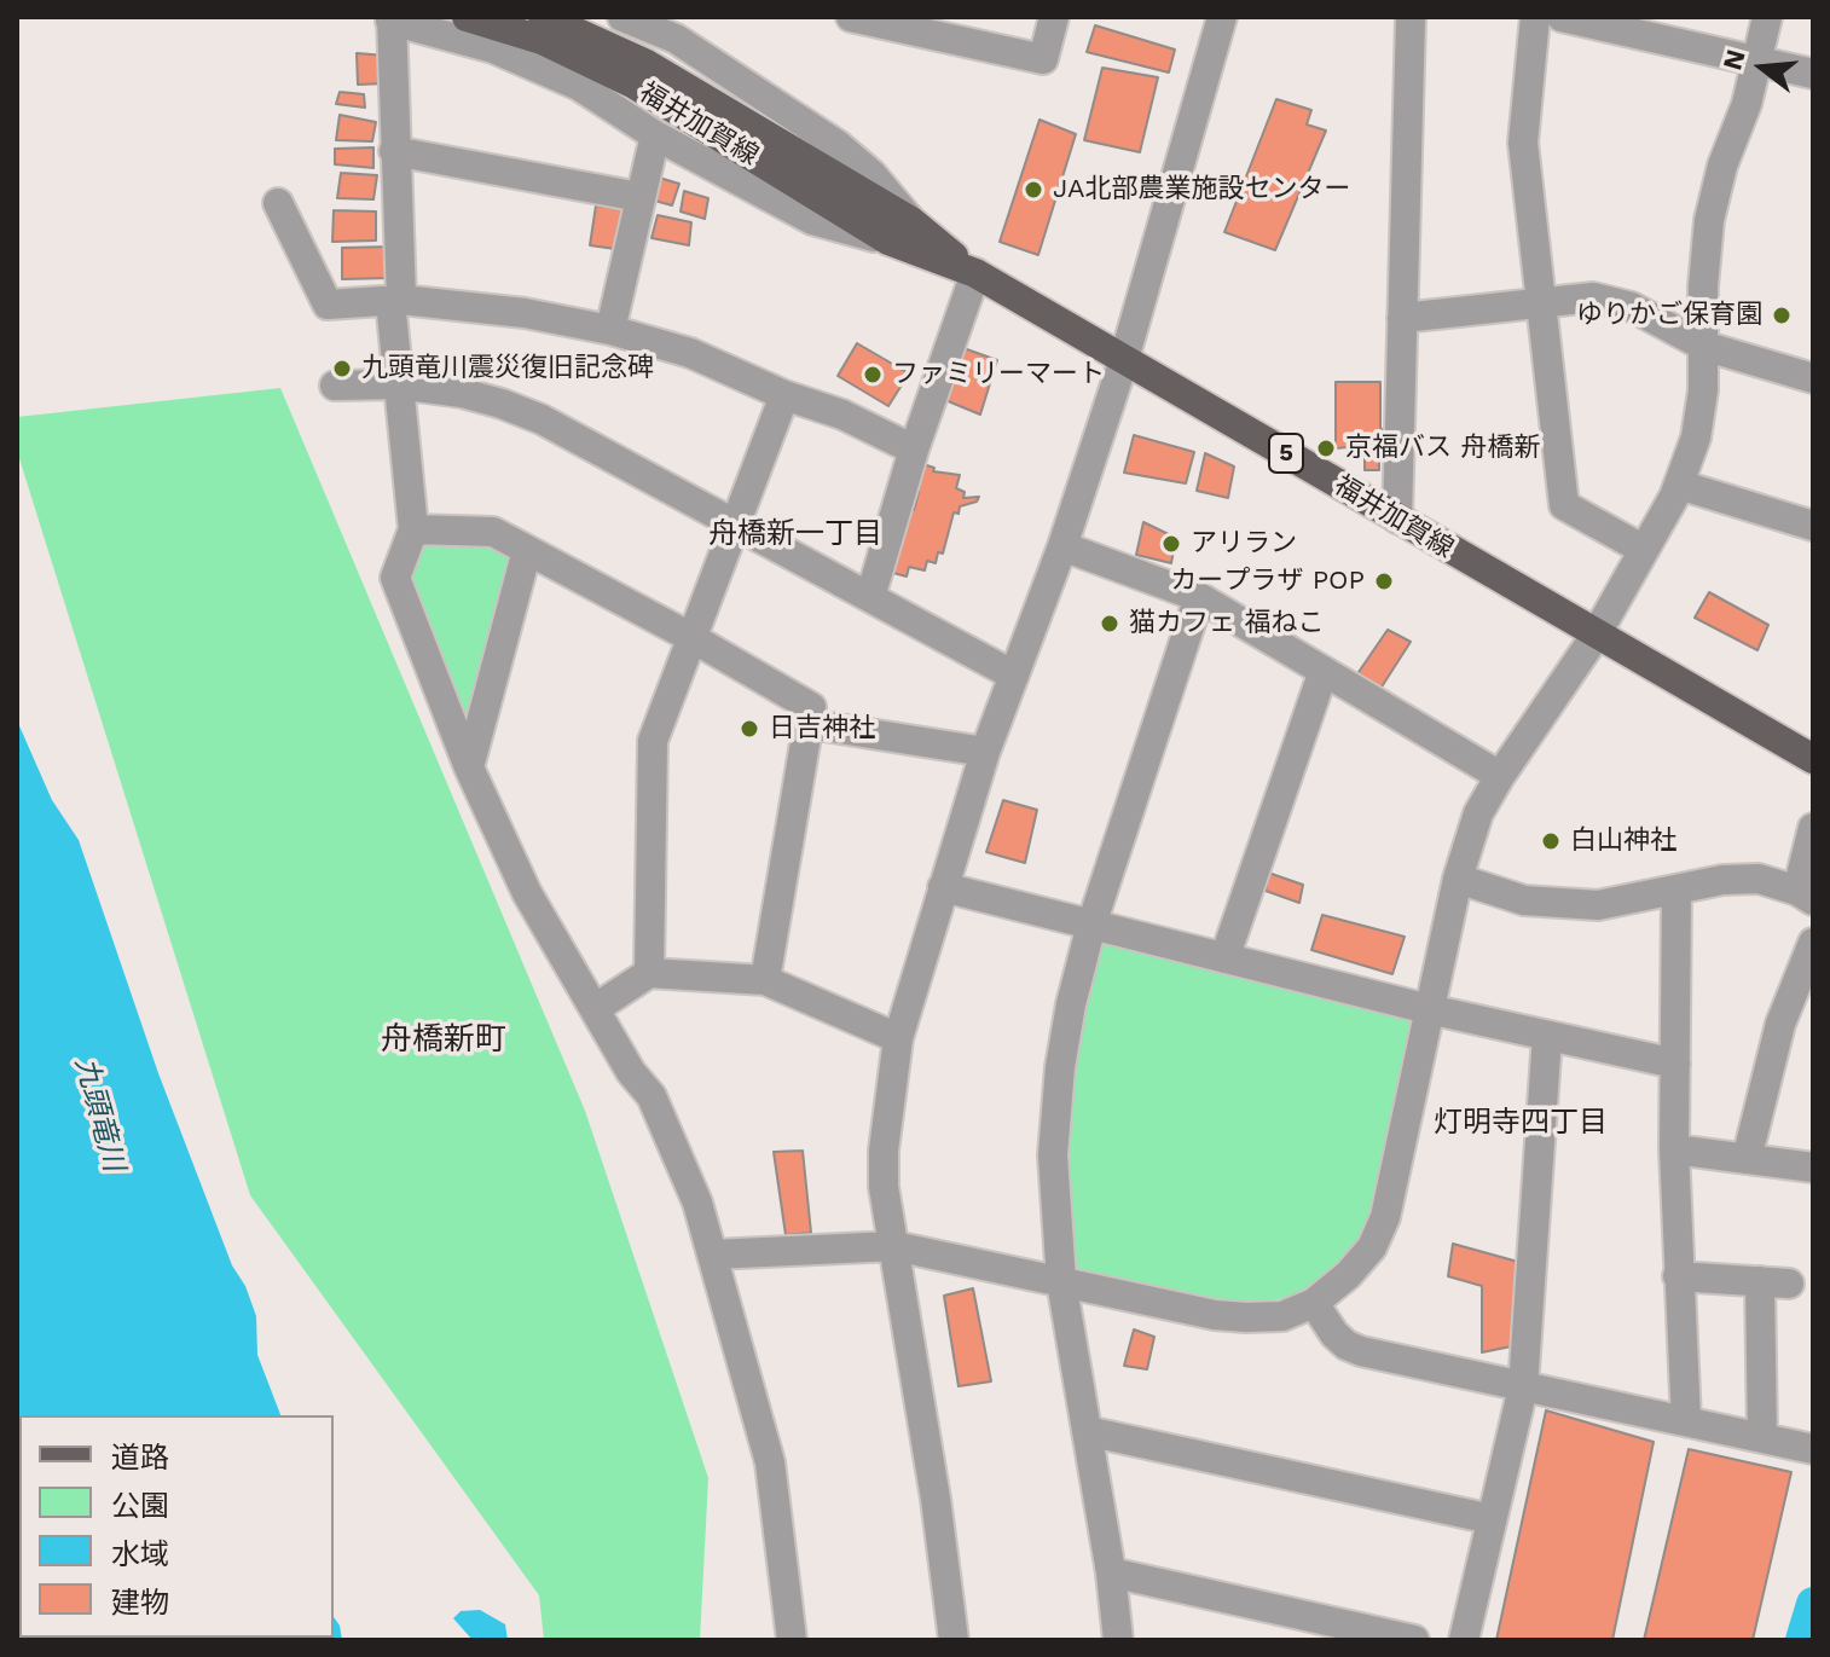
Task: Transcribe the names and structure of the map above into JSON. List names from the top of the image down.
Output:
{
  "streets": {
    "main road": ["福井加賀線", "5"]
  },
  "districts": ["舟橋新一丁目", "舟橋新町", "灯明寺四丁目"],
  "water": ["九頭竜川"],
  "places": [
    "JA北部農業施設センター",
    "ゆりかご保育園",
    "九頭竜川震災復旧記念碑",
    "ファミリーマート",
    "京福バス 舟橋新",
    "アリラン",
    "カープラザ POP",
    "猫カフェ 福ねこ",
    "日吉神社",
    "白山神社"
  ],
  "legend": [
    "道路",
    "公園",
    "水域",
    "建物"
  ],
  "north": "left"
}
